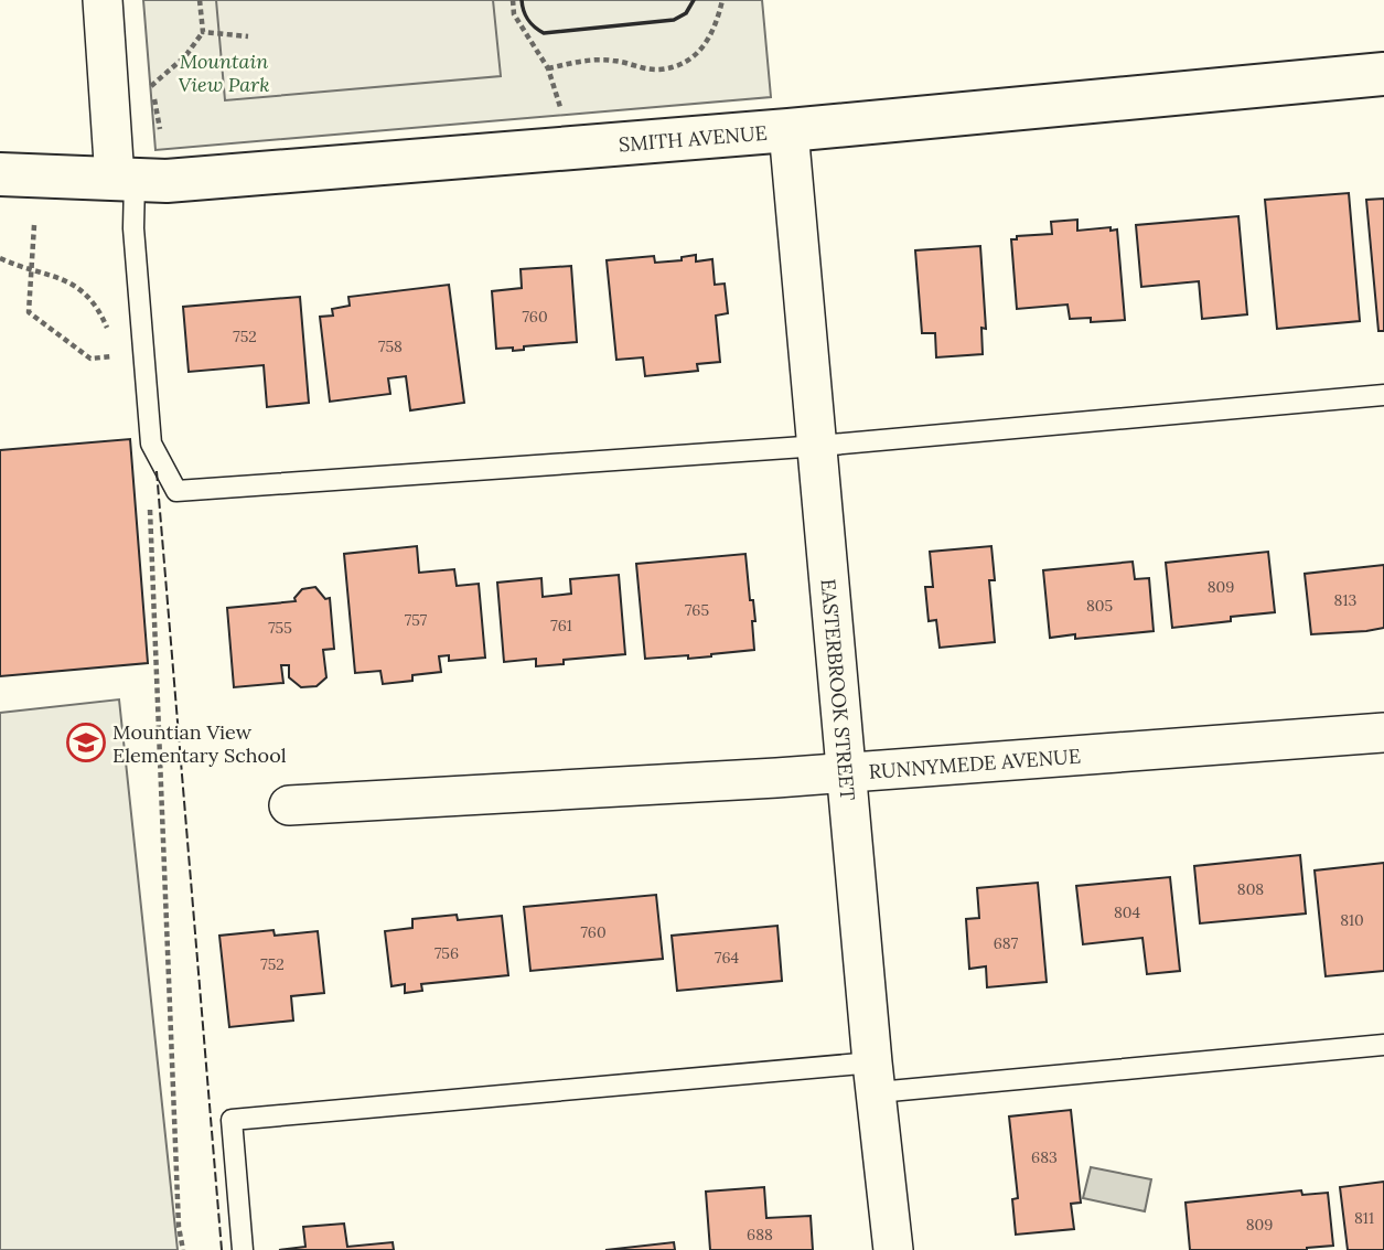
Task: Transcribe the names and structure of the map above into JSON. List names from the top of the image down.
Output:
{
  "streets": {
    "street": ["SMITH AVENUE", "EASTERBROOK STREET", "RUNNYMEDE AVENUE"]
  },
  "crossings": [
    ["SMITH AVENUE", "EASTERBROOK STREET"],
    ["EASTERBROOK STREET", "RUNNYMEDE AVENUE"]
  ],
  "parks": ["Mountain View Park"],
  "places": {
    "school or university": ["Mountian View Elementary School"]
  },
  "house_numbers": [
    "760",
    "752",
    "758",
    "809",
    "813",
    "805",
    "765",
    "757",
    "761",
    "755",
    "808",
    "804",
    "810",
    "760",
    "687",
    "756",
    "764",
    "752",
    "683",
    "811",
    "809",
    "688"
  ]
}
